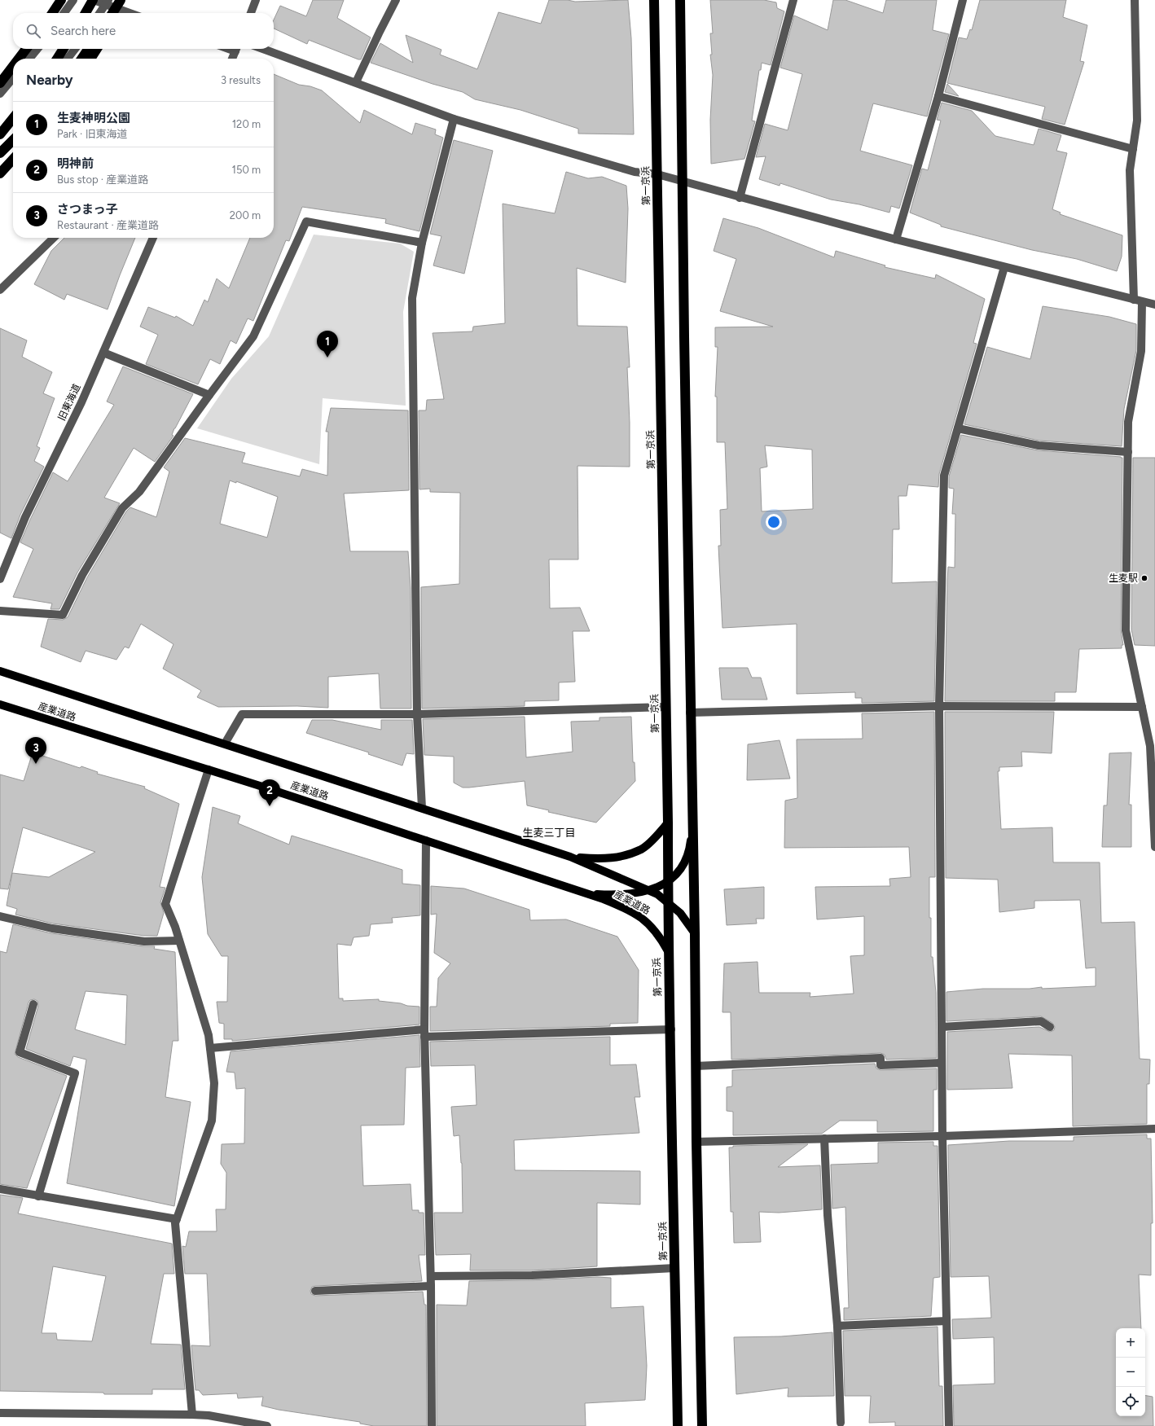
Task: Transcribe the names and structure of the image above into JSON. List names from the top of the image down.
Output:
{
  "streets": {
    "highway": ["第一京浜"],
    "main road": ["産業道路"],
    "street": ["旧東海道"]
  },
  "crossings": [
    ["第一京浜", "産業道路"]
  ],
  "districts": ["生麦三丁目"],
  "places": ["生麦駅"],
  "page": {
    "search": "Search here",
    "heading": ["Nearby", "3 results"],
    "list": [
      {
        "mark": "1",
        "name": "生麦神明公園",
        "note": "Park · 旧東海道",
        "value": "120 m"
      },
      {
        "mark": "2",
        "name": "明神前",
        "note": "Bus stop · 産業道路",
        "value": "150 m"
      },
      {
        "mark": "3",
        "name": "さつまっ子",
        "note": "Restaurant · 産業道路",
        "value": "200 m"
      }
    ],
    "pins": ["1", "3", "2"],
    "map_buttons": ["+", "−"]
  }
}
